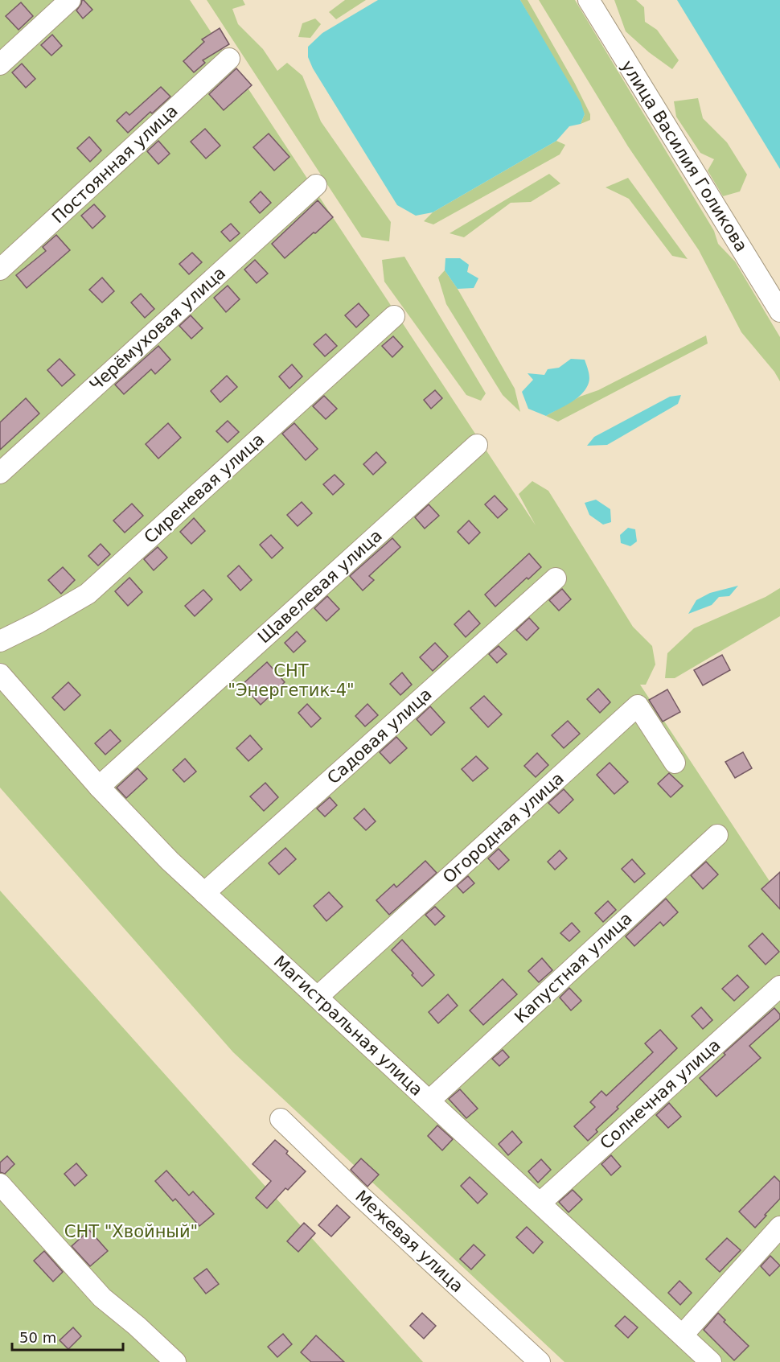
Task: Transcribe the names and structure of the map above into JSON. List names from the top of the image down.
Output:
{
  "streets": {
    "street": [
      "улица Василия Голикова",
      "Постоянная улица",
      "Черёмуховая улица",
      "Сиреневая улица",
      "Щавелевая улица",
      "Садовая улица",
      "Огородная улица",
      "Капустная улица",
      "Магистральная улица",
      "Солнечная улица",
      "Межевая улица"
    ]
  },
  "crossings": [
    ["Щавелевая улица", "Магистральная улица"],
    ["Садовая улица", "Магистральная улица"],
    ["Огородная улица", "Магистральная улица"],
    ["Капустная улица", "Магистральная улица"],
    ["Магистральная улица", "Солнечная улица"]
  ],
  "parks": ["СНТ \"Энергетик-4\"", "СНТ \"Хвойный\""],
  "scale_bar": "50 m"
}
